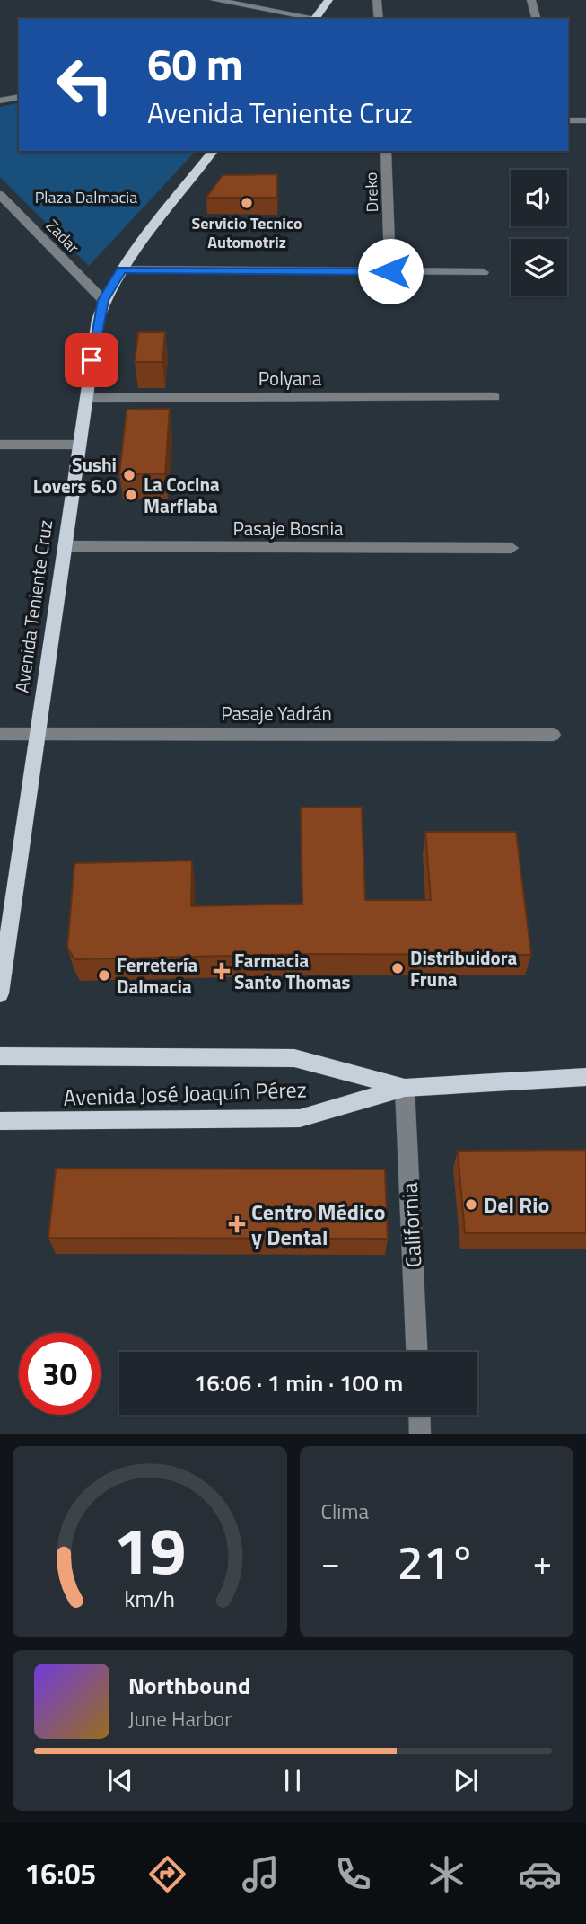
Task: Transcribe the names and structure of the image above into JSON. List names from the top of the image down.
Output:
{
  "streets": {
    "main road": ["Avenida Teniente Cruz", "Avenida José Joaquín Pérez"],
    "street": [
      "Dreko",
      "Zadar",
      "Polyana",
      "Pasaje Bosnia",
      "Pasaje Yadrán",
      "California"
    ]
  },
  "crossings": [
    ["Zadar", "Avenida Teniente Cruz"],
    ["Polyana", "Avenida Teniente Cruz"],
    ["Pasaje Bosnia", "Avenida Teniente Cruz"],
    ["Avenida Teniente Cruz", "Pasaje Yadrán"],
    ["Avenida José Joaquín Pérez", "California"]
  ],
  "parks": ["Plaza Dalmacia"],
  "places": {
    "other": [
      "Servicio Tecnico Automotriz",
      "Sushi Lovers 6.0",
      "La Cocina Marflaba",
      "Distribuidora Fruna",
      "Ferretería Dalmacia",
      "Del Rio"
    ],
    "health": ["Farmacia Santo Thomas", "Centro Médico y Dental"]
  },
  "page": {
    "turn": ["60 m", "Avenida Teniente Cruz"],
    "limit": "30",
    "trip": "16:06 · 1 min · 100 m",
    "tile": "Clima",
    "heat": ["−", "21°", "+"],
    "song": ["Northbound", "June Harbor"],
    "tabs": "16:05",
    "gauge": ["19", "km/h"]
  }
}
